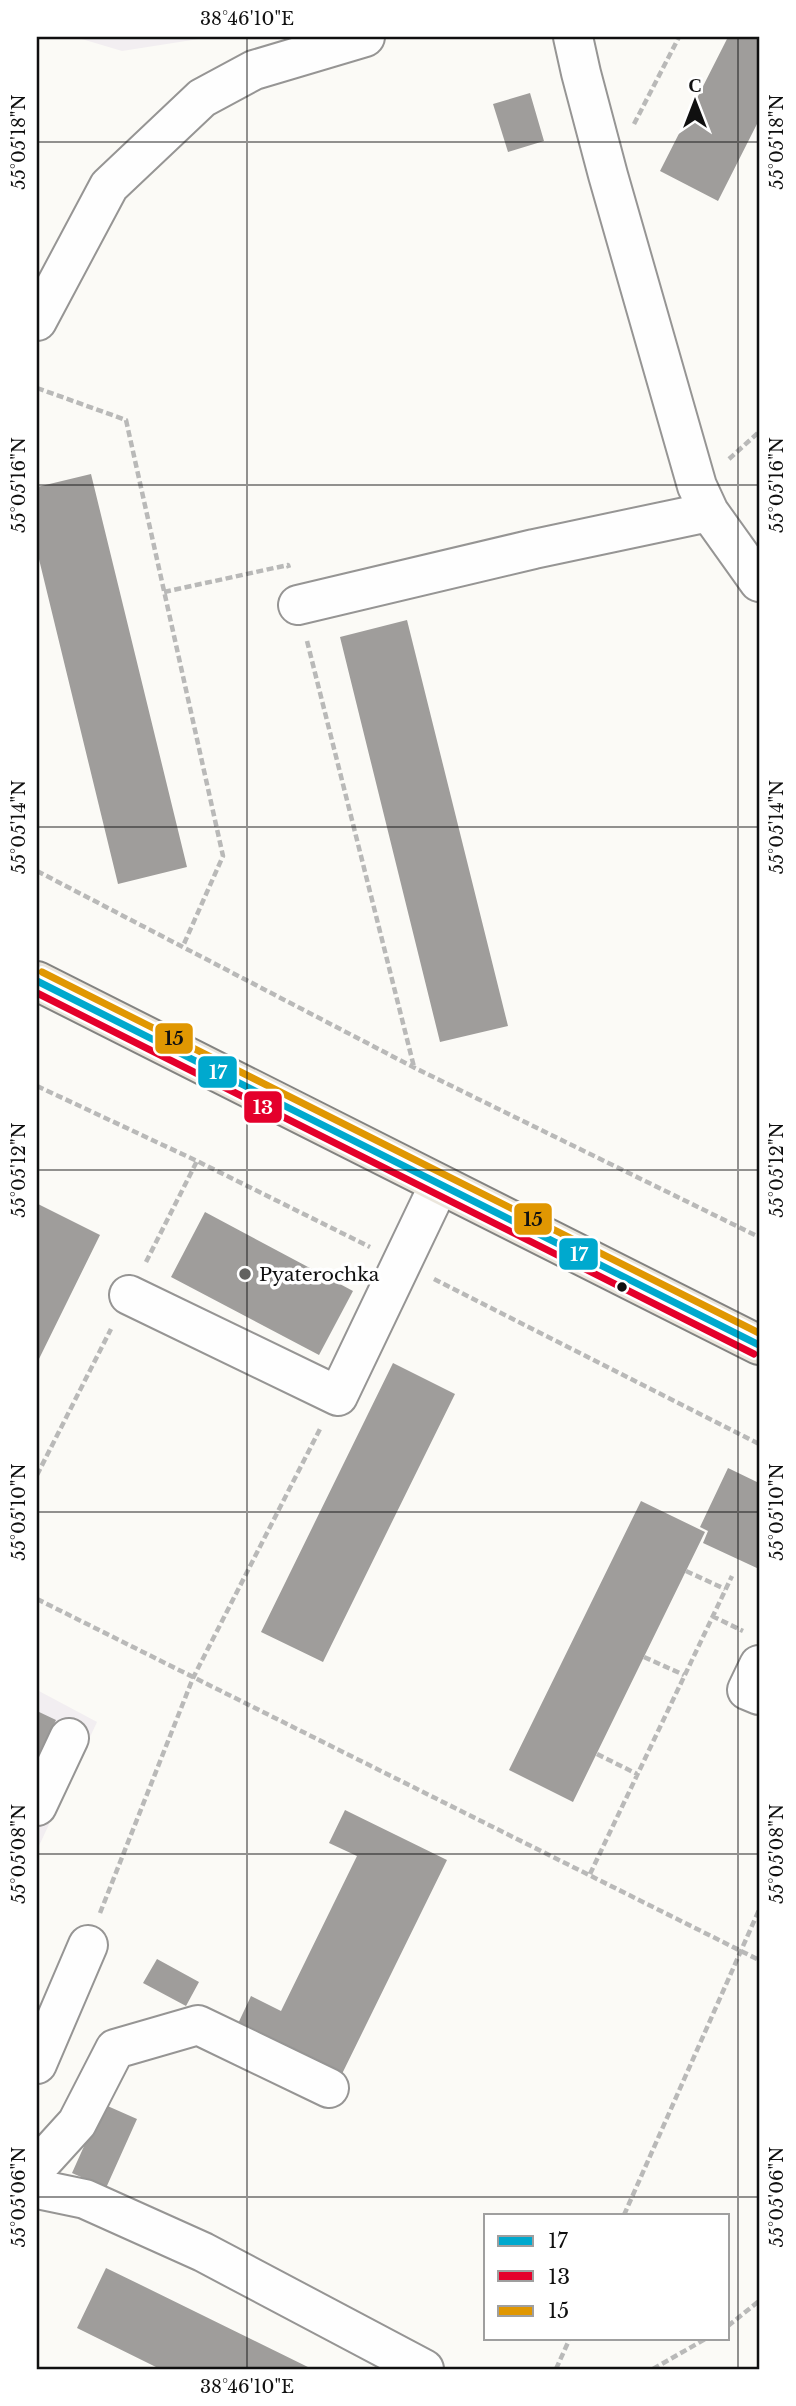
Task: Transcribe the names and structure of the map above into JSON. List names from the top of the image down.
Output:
{
  "places": ["Pyaterochka"],
  "lines": ["transit line 15", "transit line 17", "transit line 13"],
  "legend": ["17", "13", "15"],
  "north": "top",
  "coordinates": [
    "38°46'10\"E",
    "55°05'18\"N",
    "55°05'16\"N",
    "55°05'14\"N",
    "55°05'12\"N",
    "55°05'10\"N",
    "55°05'08\"N",
    "55°05'06\"N"
  ]
}
